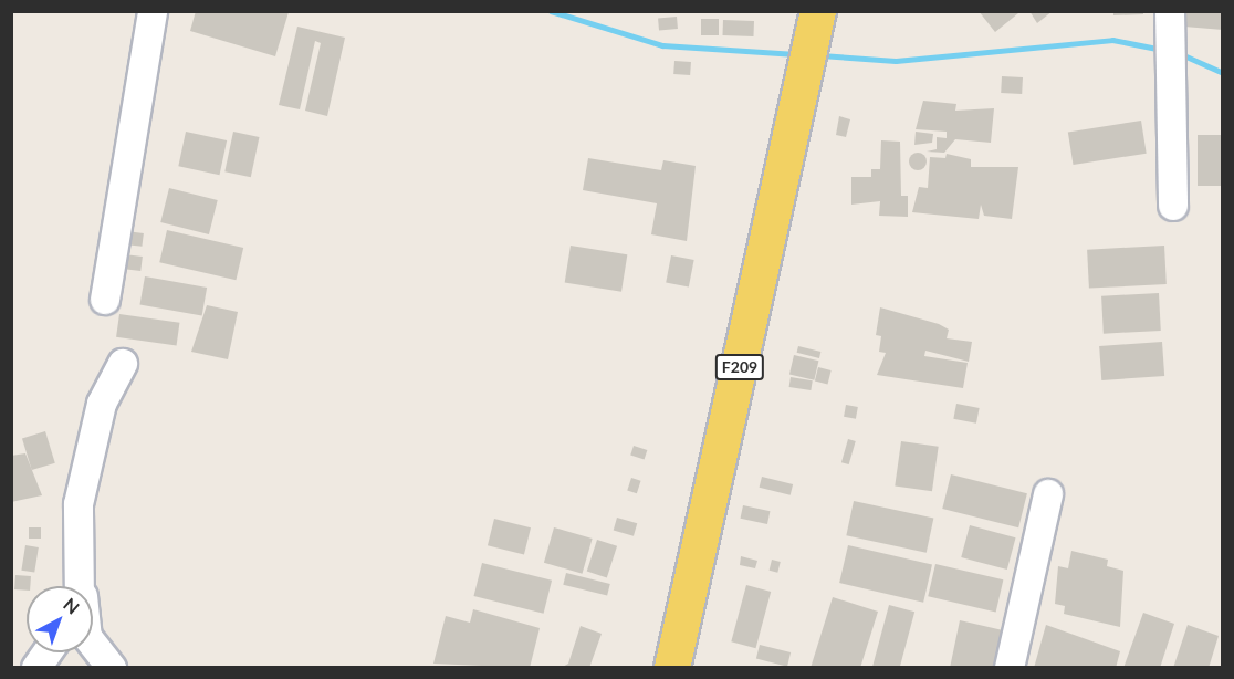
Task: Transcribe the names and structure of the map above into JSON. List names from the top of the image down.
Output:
{
  "streets": {
    "main road": ["F209"]
  },
  "north": "top right"
}
